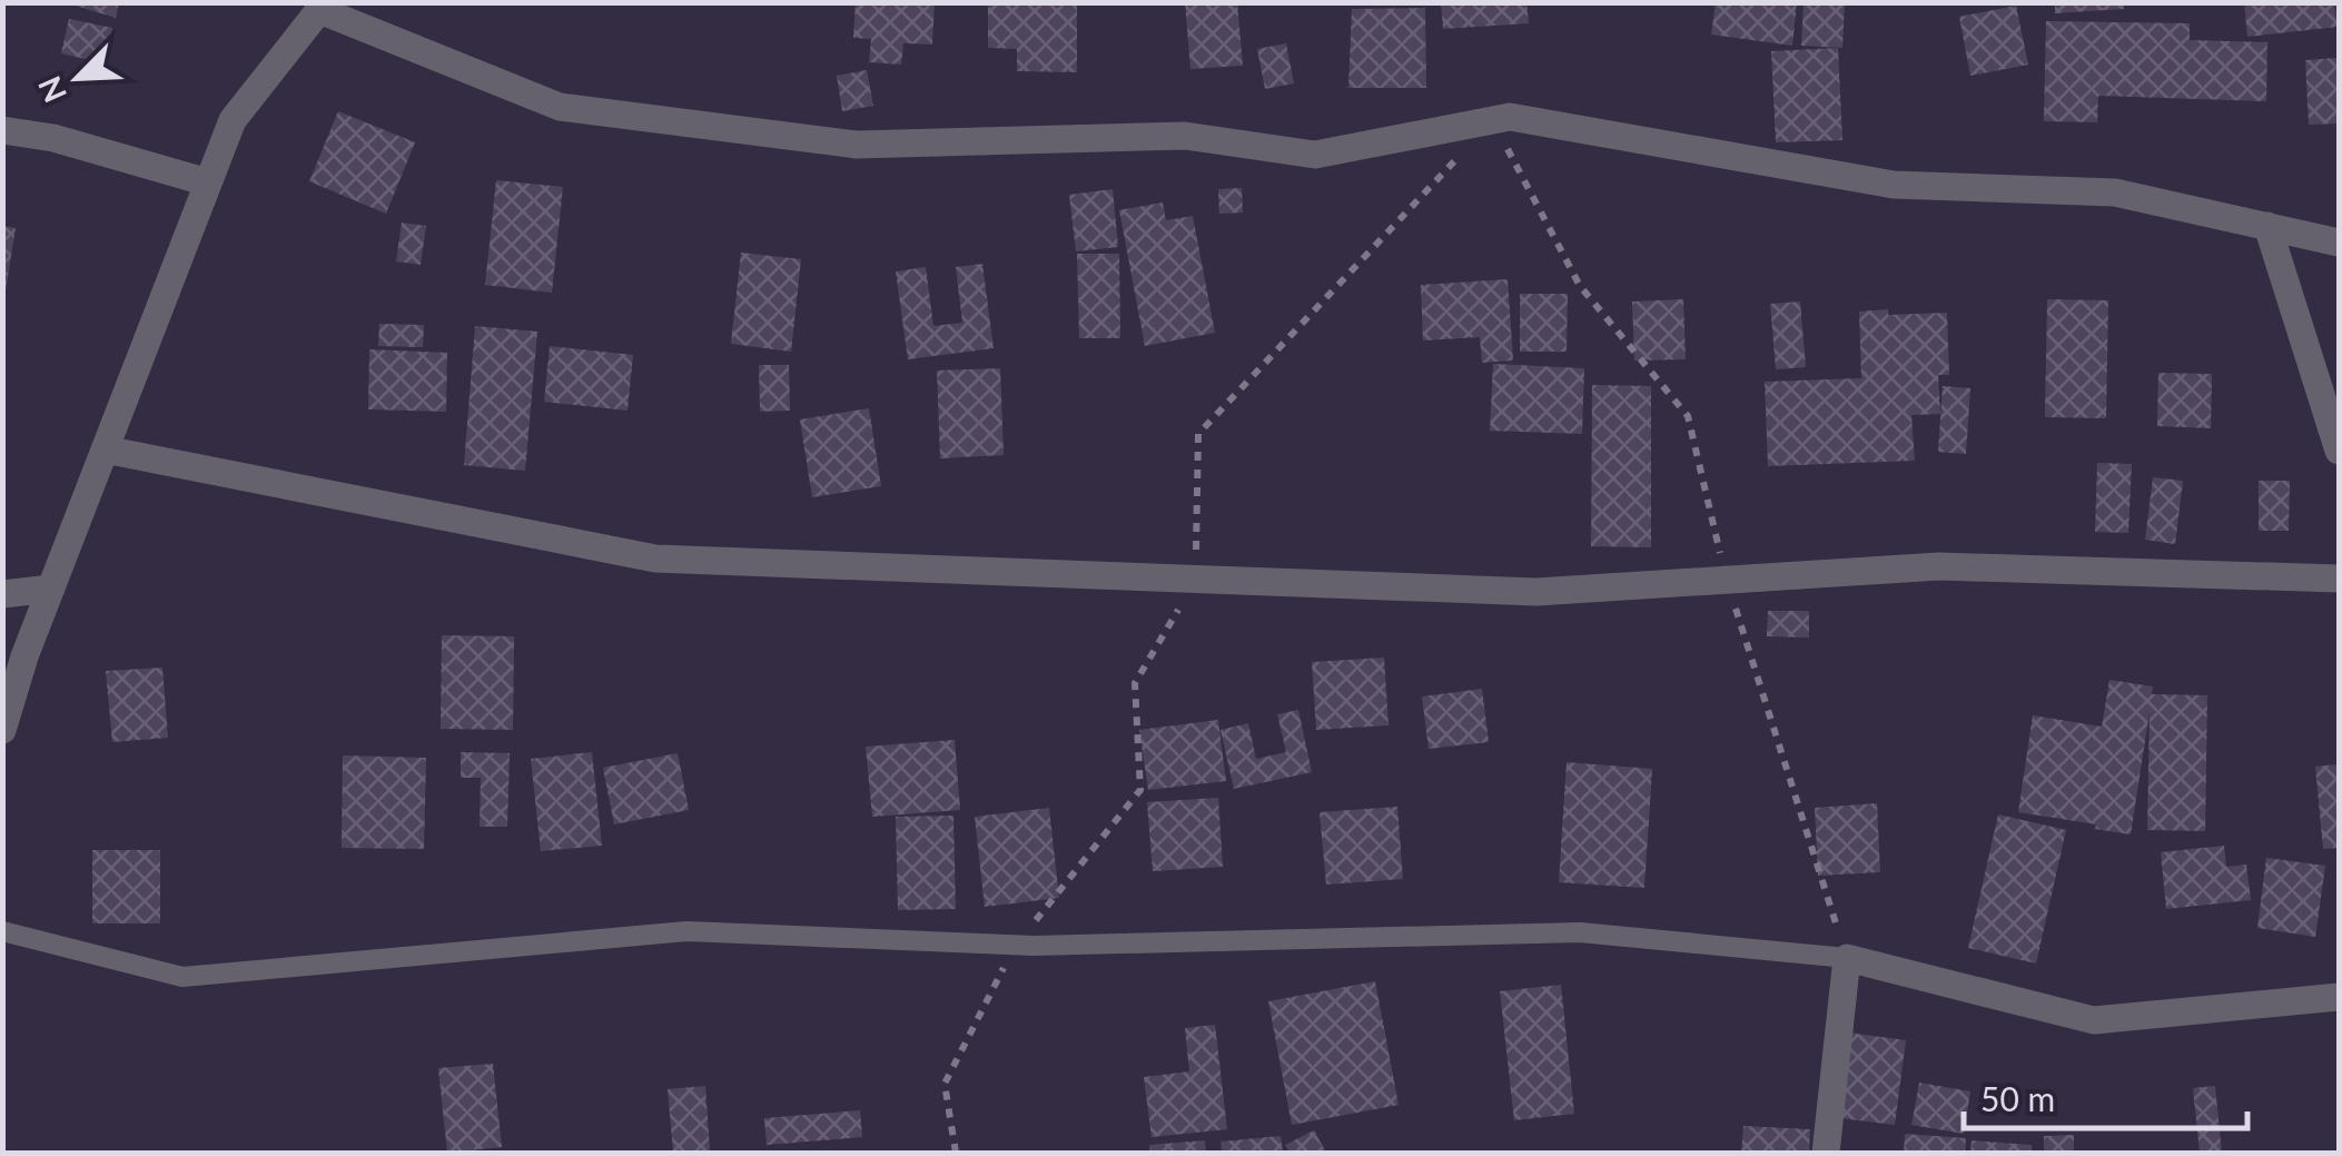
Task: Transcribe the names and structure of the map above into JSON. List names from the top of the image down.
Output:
{
  "scale_bar": "50 m",
  "north": "bottom left"
}
